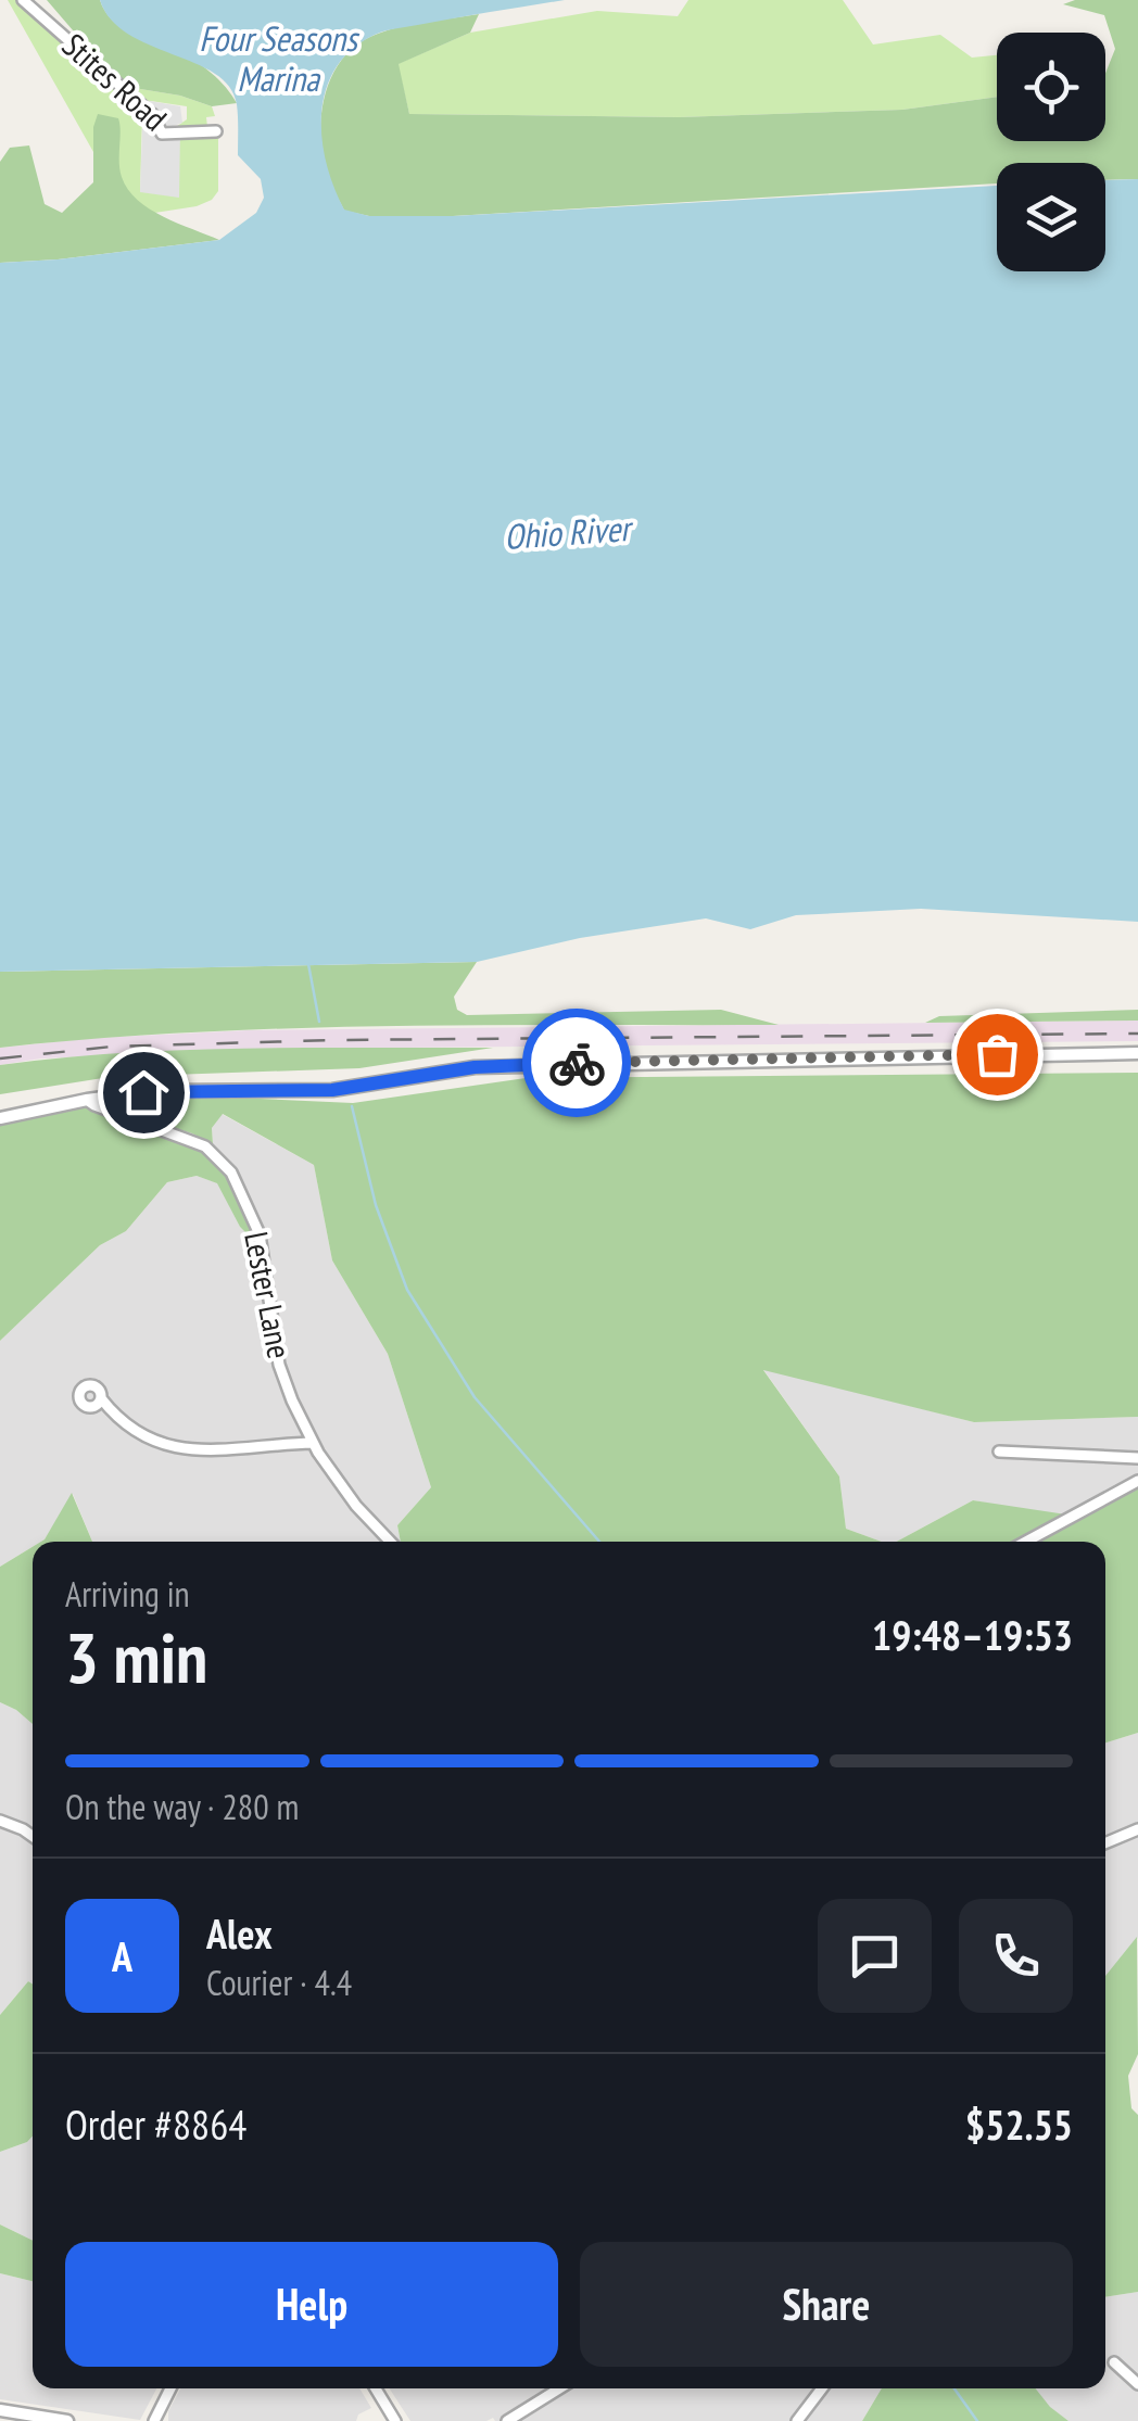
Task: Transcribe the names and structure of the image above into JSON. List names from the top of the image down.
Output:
{
  "streets": {
    "street": ["Stites Road", "Lester Lane"]
  },
  "water": ["Four Seasons Marina", "Ohio River"],
  "page": {
    "heading": ["3 min", "Arriving in", "19:48–19:53"],
    "panel": [
      "Alex",
      "Courier · 4.4",
      "Order #8864",
      "$52.55"
    ],
    "bar": "On the way · 280 m",
    "round": "A",
    "buttons": ["Help", "Share"]
  }
}
